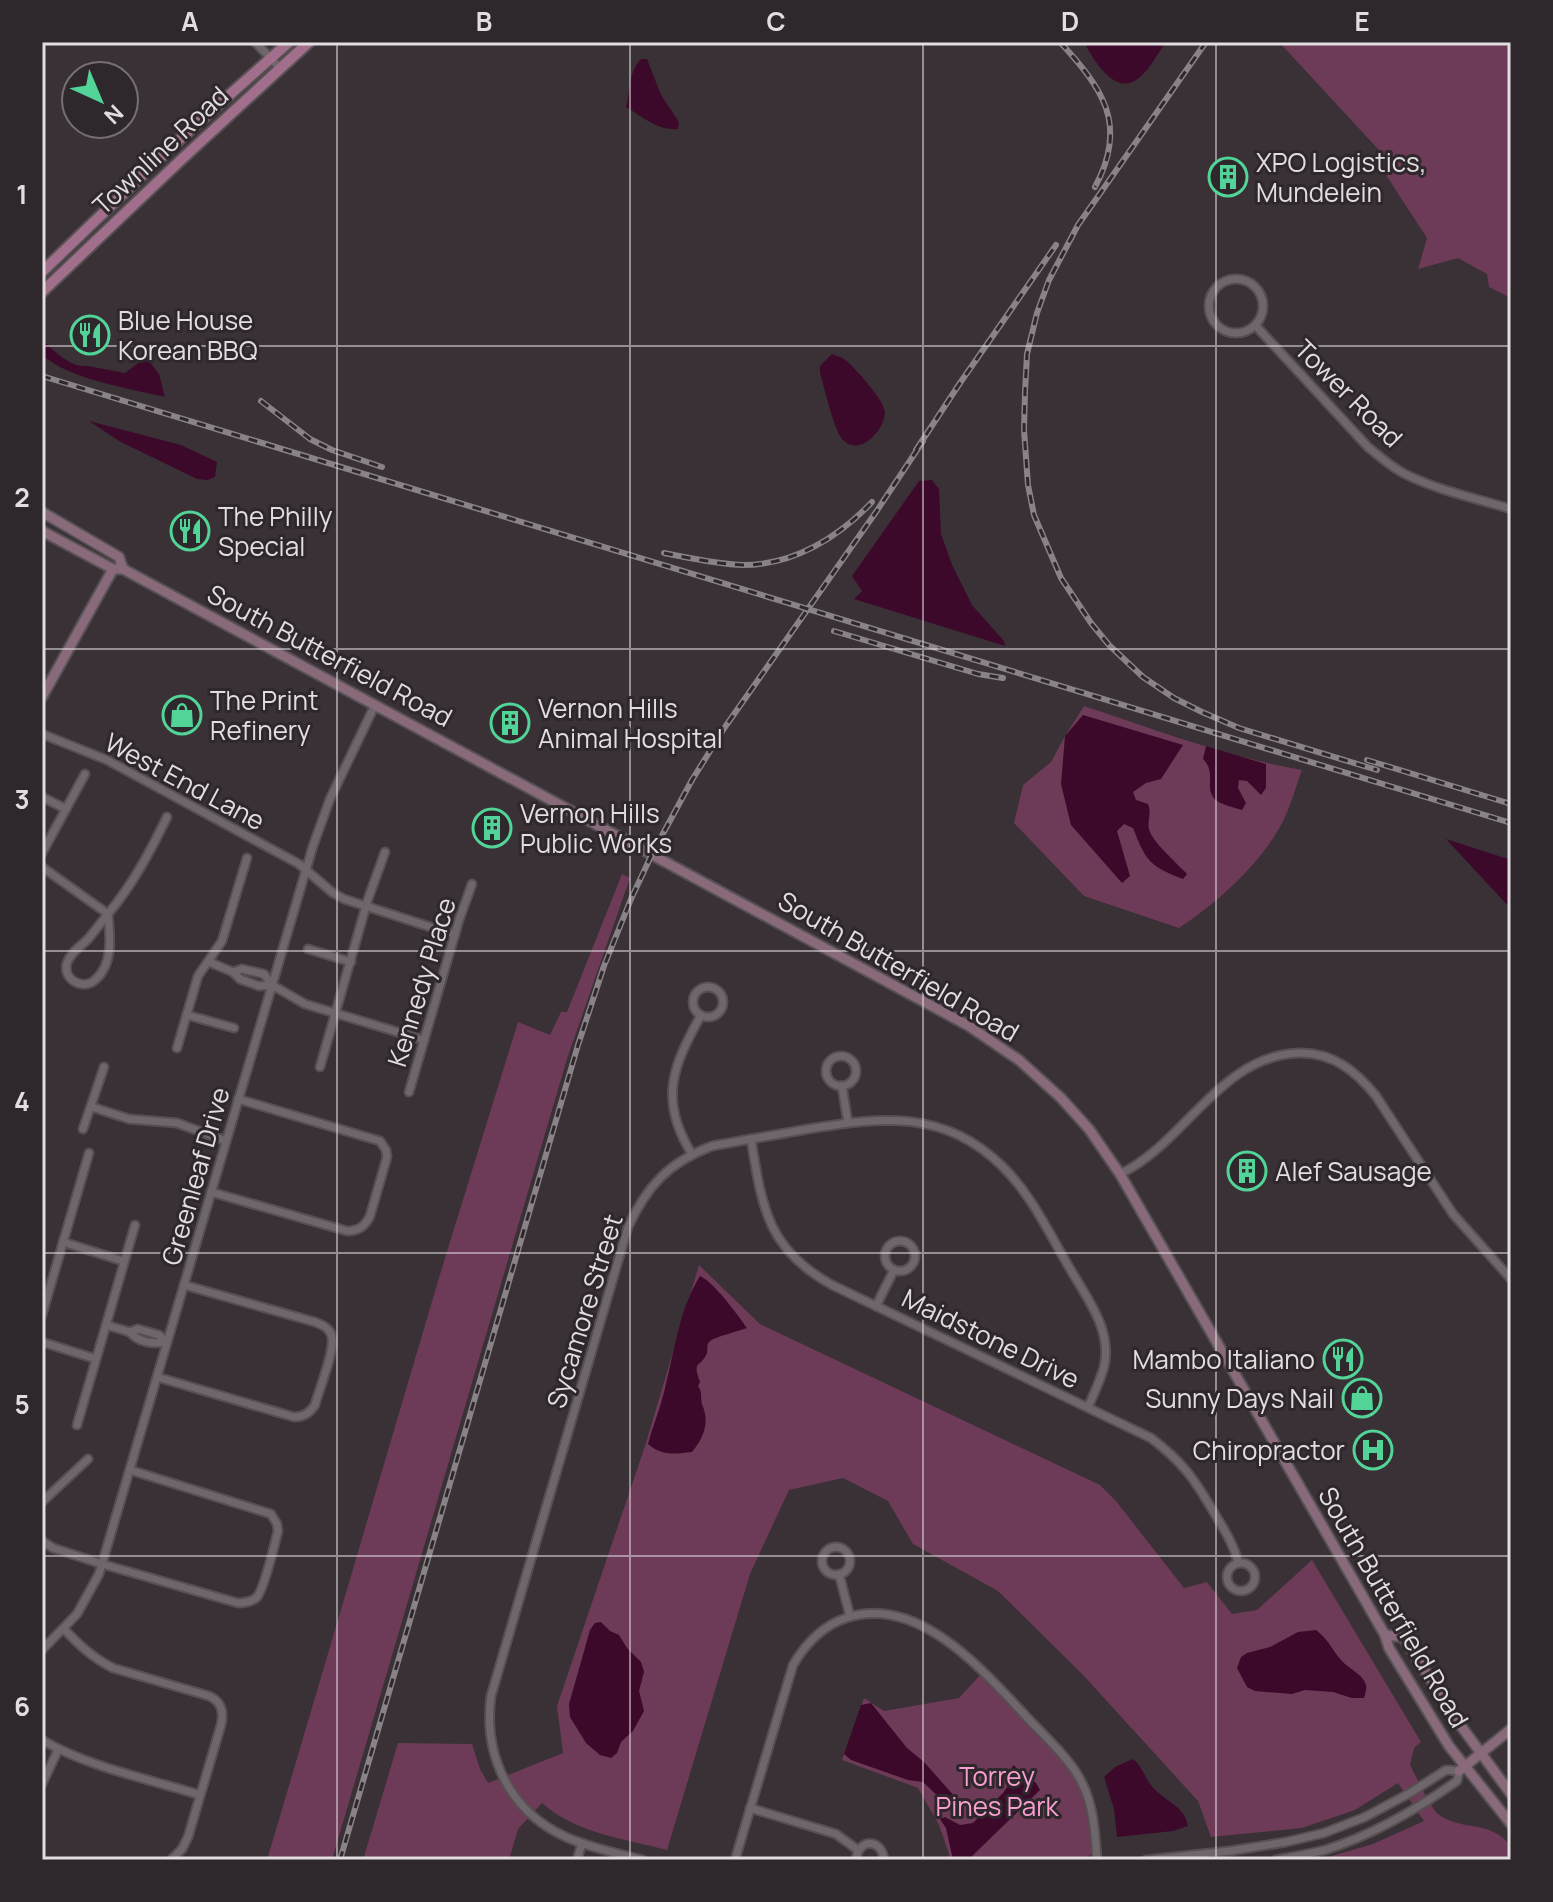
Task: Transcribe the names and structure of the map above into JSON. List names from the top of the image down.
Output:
{
  "streets": {
    "main road": ["Townline Road", "South Butterfield Road"],
    "street": [
      "Tower Road",
      "West End Lane",
      "Kennedy Place",
      "Greenleaf Drive",
      "Sycamore Street",
      "Maidstone Drive"
    ]
  },
  "crossings": [
    ["South Butterfield Road", "Greenleaf Drive"],
    ["West End Lane", "Kennedy Place"],
    ["West End Lane", "Greenleaf Drive"],
    ["Sycamore Street", "Maidstone Drive"]
  ],
  "parks": ["Torrey Pines Park"],
  "places": {
    "building": [
      "XPO Logistics, Mundelein",
      "Vernon Hills Animal Hospital",
      "Vernon Hills Public Works",
      "Alef Sausage"
    ],
    "restaurant": ["Blue House Korean BBQ", "The Philly Special", "Mambo Italiano"],
    "shop": ["The Print Refinery", "Sunny Days Nail"],
    "hospital": ["Chiropractor"]
  },
  "north": "bottom right",
  "grid": {
    "columns": [
      "A",
      "B",
      "C",
      "D",
      "E"
    ],
    "rows": [
      "1",
      "2",
      "3",
      "4",
      "5",
      "6"
    ]
  }
}
